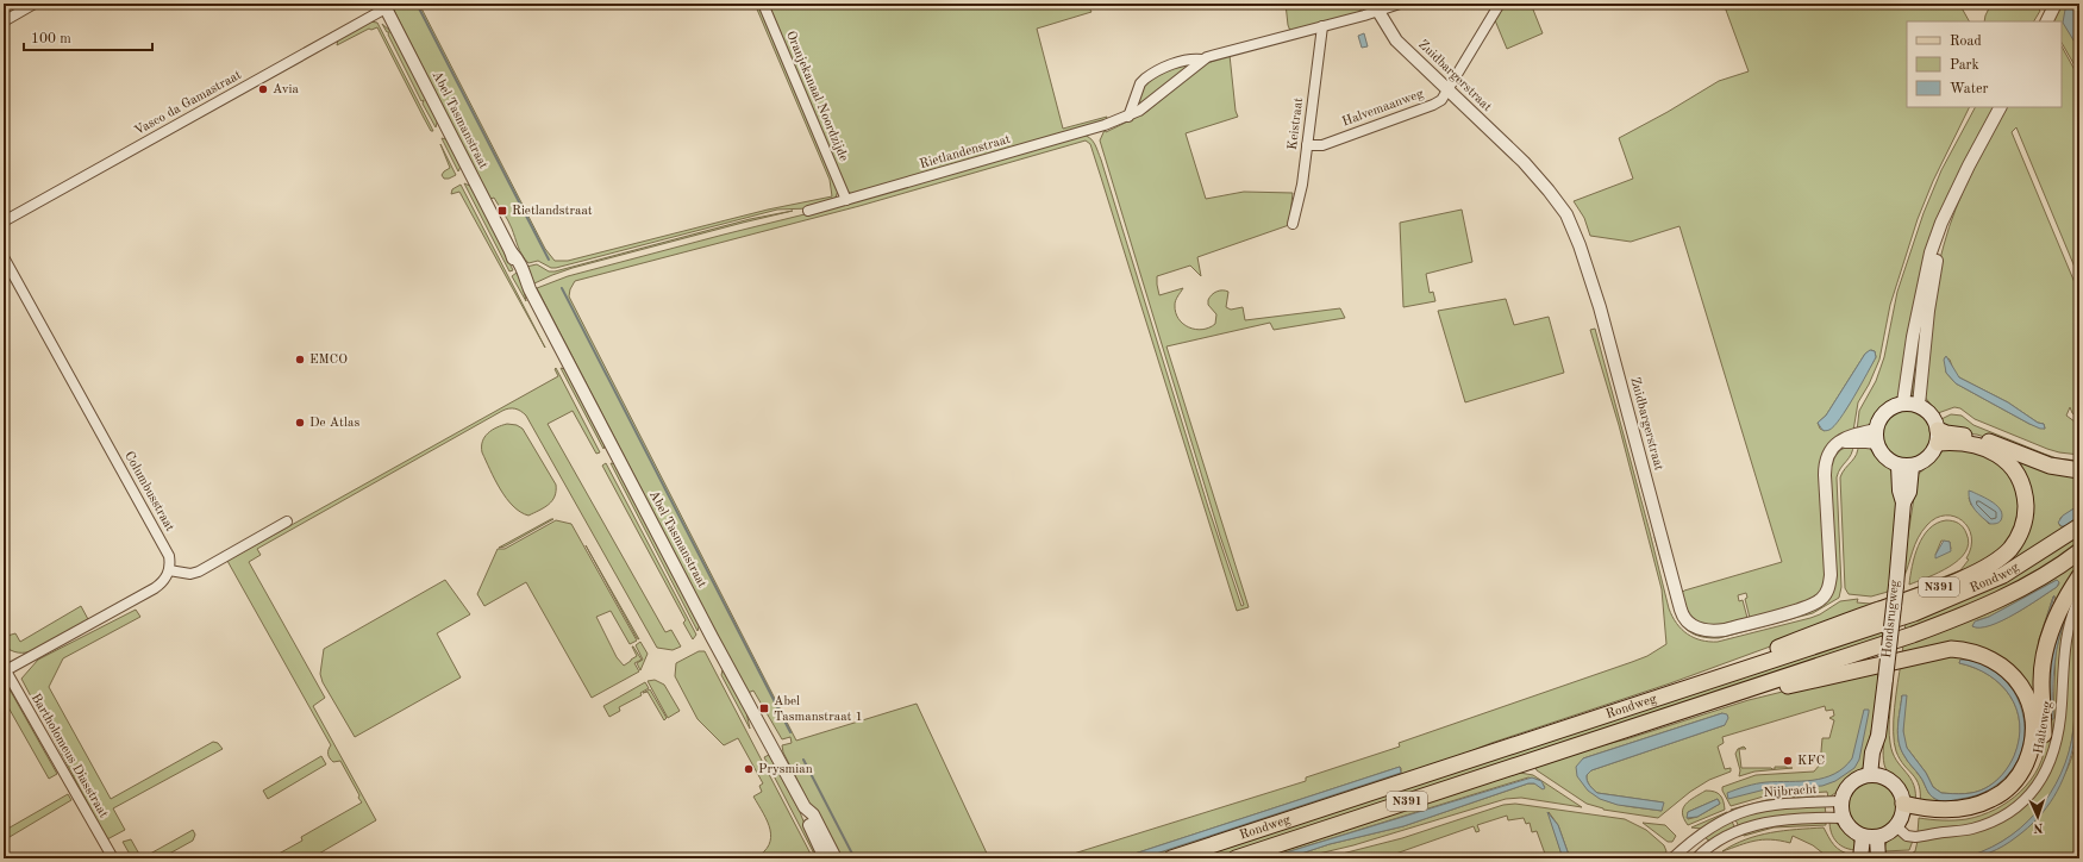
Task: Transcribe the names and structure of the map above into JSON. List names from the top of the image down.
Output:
{
  "streets": {
    "main road": ["Rondweg", "N391", "Hondsrugweg"],
    "street": [
      "Zuidbargerstraat",
      "Oranjekanaal Noordzijde",
      "Vasco da Gamastraat",
      "Halvemaanweg",
      "Abel Tasmanstraat",
      "Keistraat",
      "Rietlandenstraat",
      "Columbusstraat",
      "Halteweg",
      "Bartholomeus Diasstraat",
      "Nijbracht"
    ]
  },
  "crossings": [
    ["Zuidbargerstraat", "Halvemaanweg"],
    ["Zuidbargerstraat", "Rietlandenstraat"],
    ["Zuidbargerstraat", "N391"],
    ["Zuidbargerstraat", "Hondsrugweg"],
    ["Oranjekanaal Noordzijde", "Rietlandenstraat"],
    ["Vasco da Gamastraat", "Abel Tasmanstraat"],
    ["Halvemaanweg", "Keistraat"],
    ["Keistraat", "Rietlandenstraat"],
    ["Rondweg", "N391"],
    ["N391", "Hondsrugweg"],
    ["N391", "Halteweg"],
    ["N391", "Nijbracht"],
    ["Hondsrugweg", "Halteweg"],
    ["Hondsrugweg", "Nijbracht"],
    ["Halteweg", "Nijbracht"]
  ],
  "places": {
    "other": [
      "Avia",
      "EMCO",
      "De Atlas",
      "KFC",
      "Prysmian"
    ],
    "transit": ["Rietlandstraat", "Abel Tasmanstraat 1"]
  },
  "legend": ["Road", "Park", "Water"],
  "scale_bar": "100 m",
  "north": "bottom"
}
